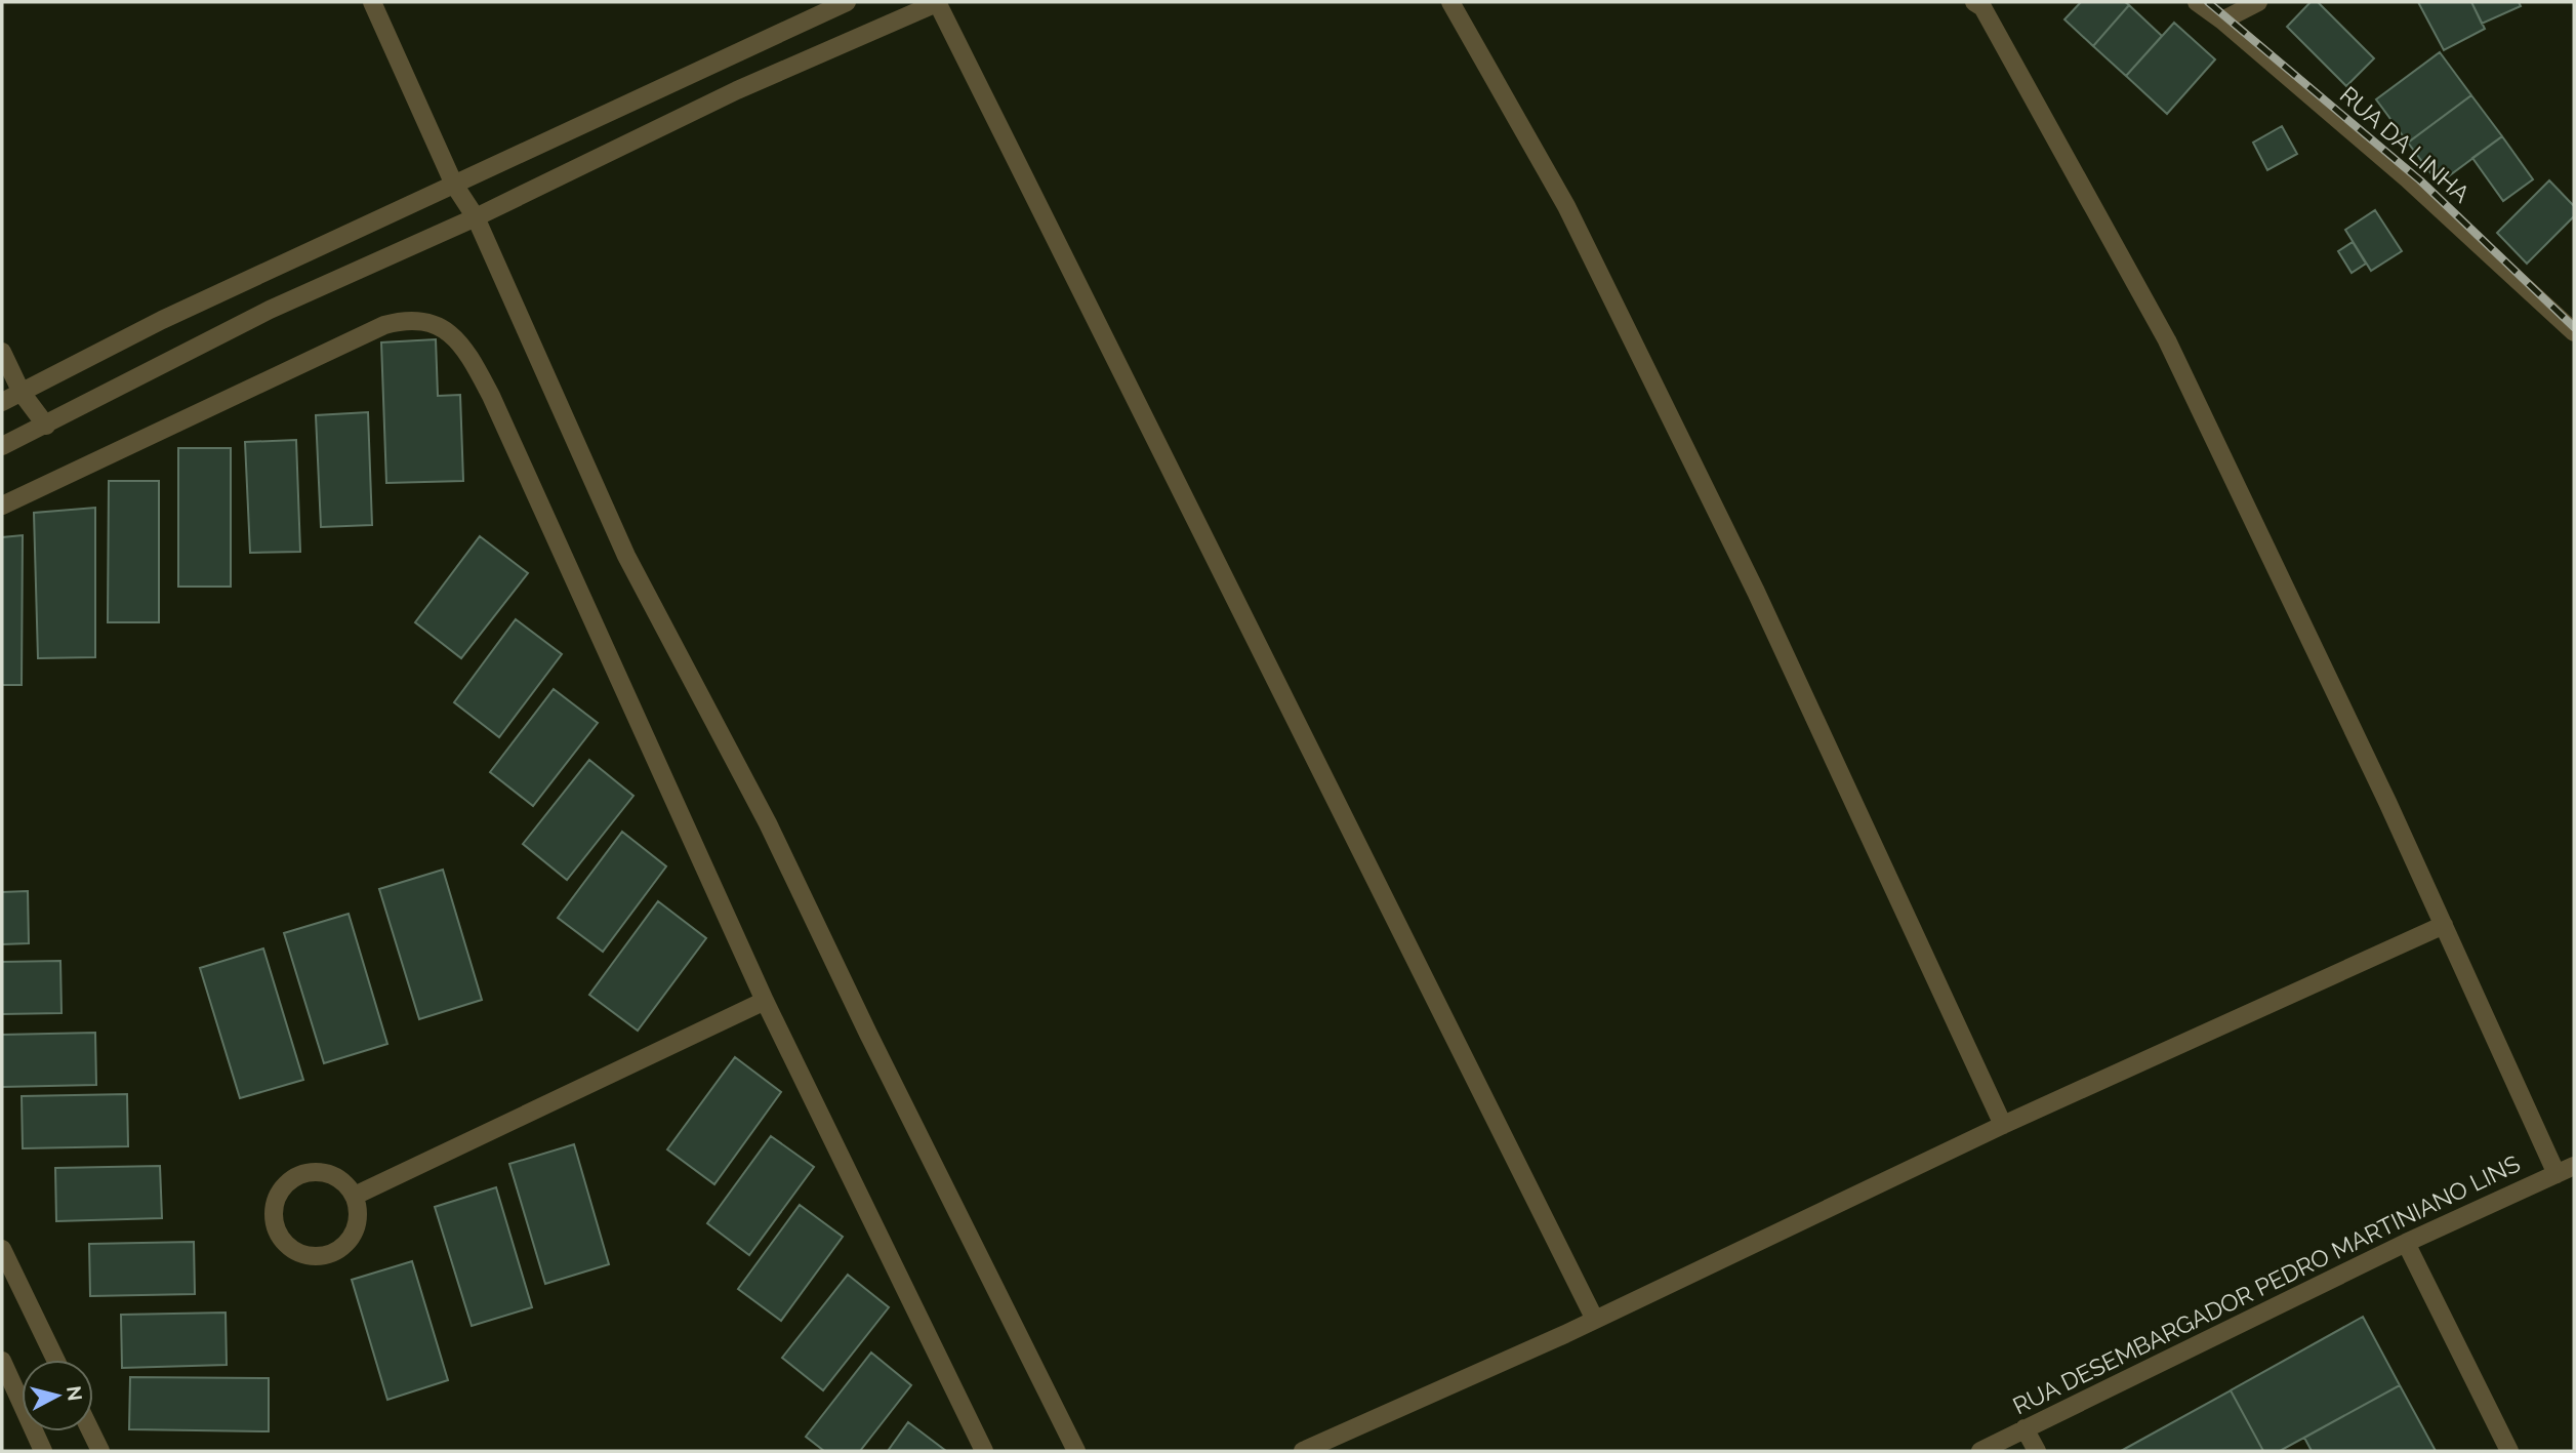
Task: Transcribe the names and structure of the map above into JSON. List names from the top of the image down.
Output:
{
  "streets": {
    "street": ["RUA DA LINHA", "RUA DESEMBARGADOR PEDRO MARTINIANO LINS"]
  },
  "north": "right"
}
